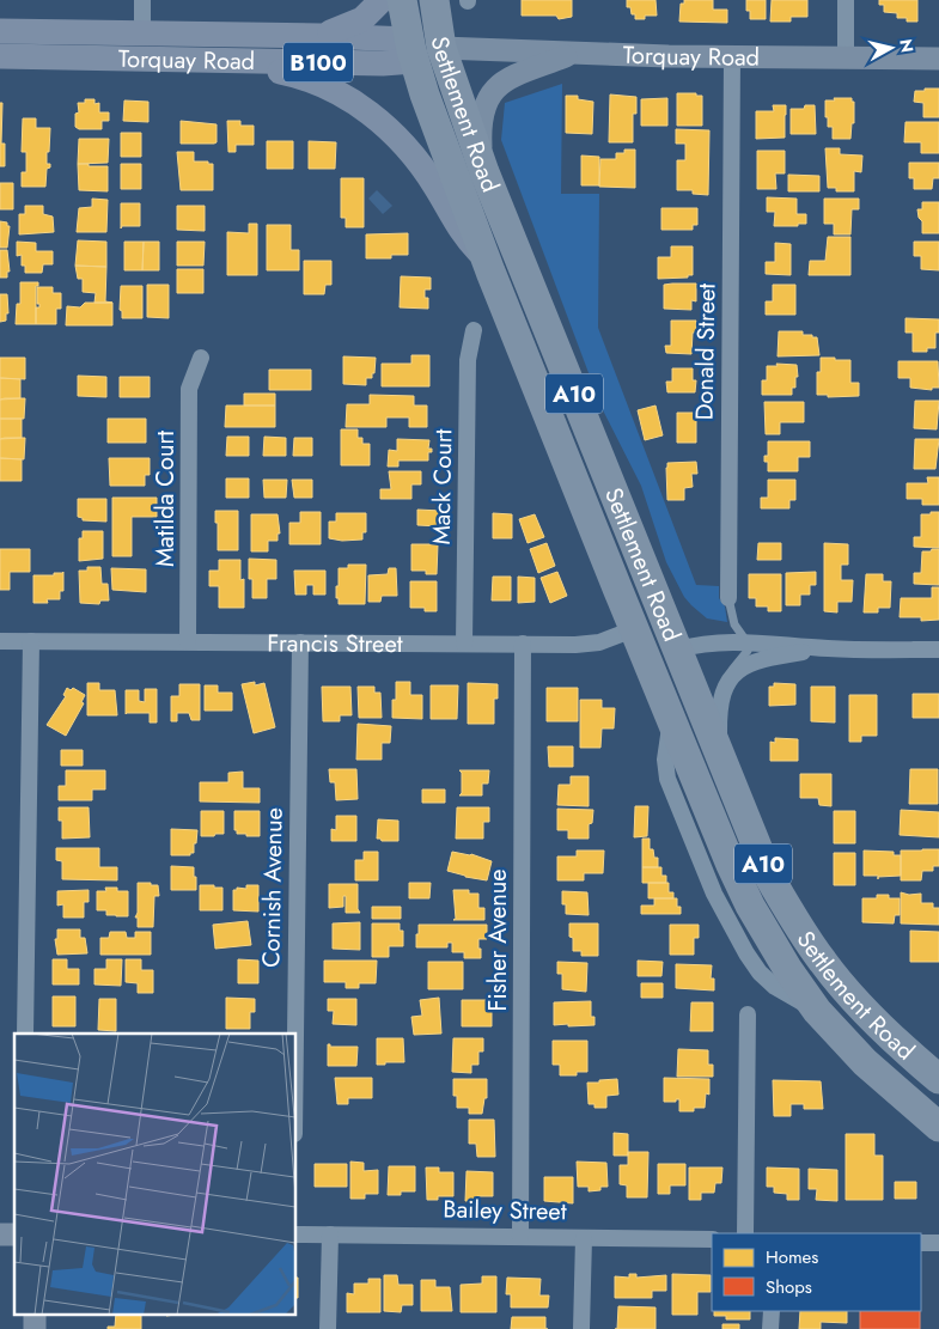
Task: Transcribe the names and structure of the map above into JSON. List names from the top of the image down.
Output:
{
  "streets": {
    "highway": [
      "Torquay Road",
      "B100",
      "Settlement Road",
      "A10",
      "Francis Street"
    ],
    "street": [
      "Donald Street",
      "Mack Court",
      "Matilda Court",
      "Cornish Avenue",
      "Fisher Avenue",
      "Bailey Street"
    ]
  },
  "crossings": [
    ["Torquay Road", "Settlement Road"],
    ["Torquay Road", "Donald Street"],
    ["Settlement Road", "Francis Street"],
    ["Mack Court", "Francis Street"],
    ["Matilda Court", "Francis Street"],
    ["Francis Street", "Cornish Avenue"],
    ["Francis Street", "Fisher Avenue"],
    ["Fisher Avenue", "Bailey Street"]
  ],
  "legend": ["Homes", "Shops"],
  "north": "right"
}
